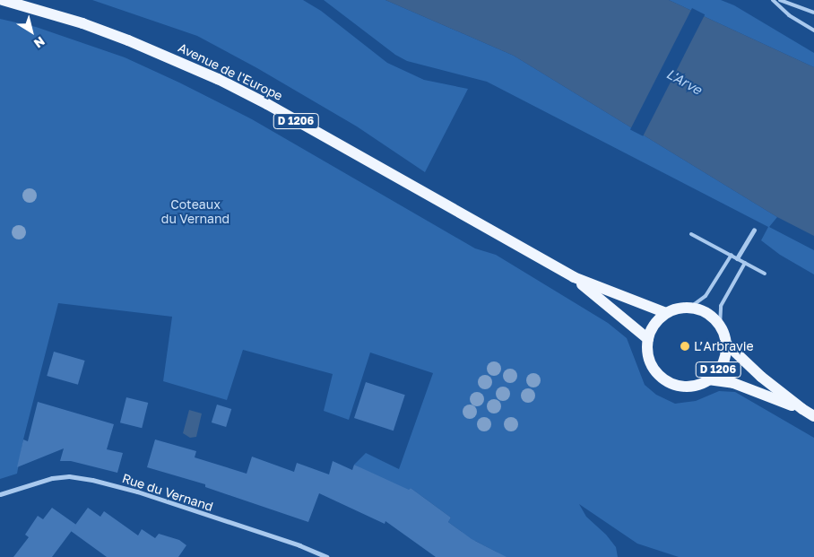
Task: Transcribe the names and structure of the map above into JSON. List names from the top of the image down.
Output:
{
  "streets": {
    "main road": ["Avenue de l'Europe", "D 1206"],
    "street": ["Rue du Vernand"]
  },
  "crossings": [
    ["Avenue de l'Europe", "D 1206"]
  ],
  "water": ["L'Arve"],
  "parks": ["Coteaux du Vernand"],
  "places": ["L’Arbravie"],
  "north": "bottom right"
}
